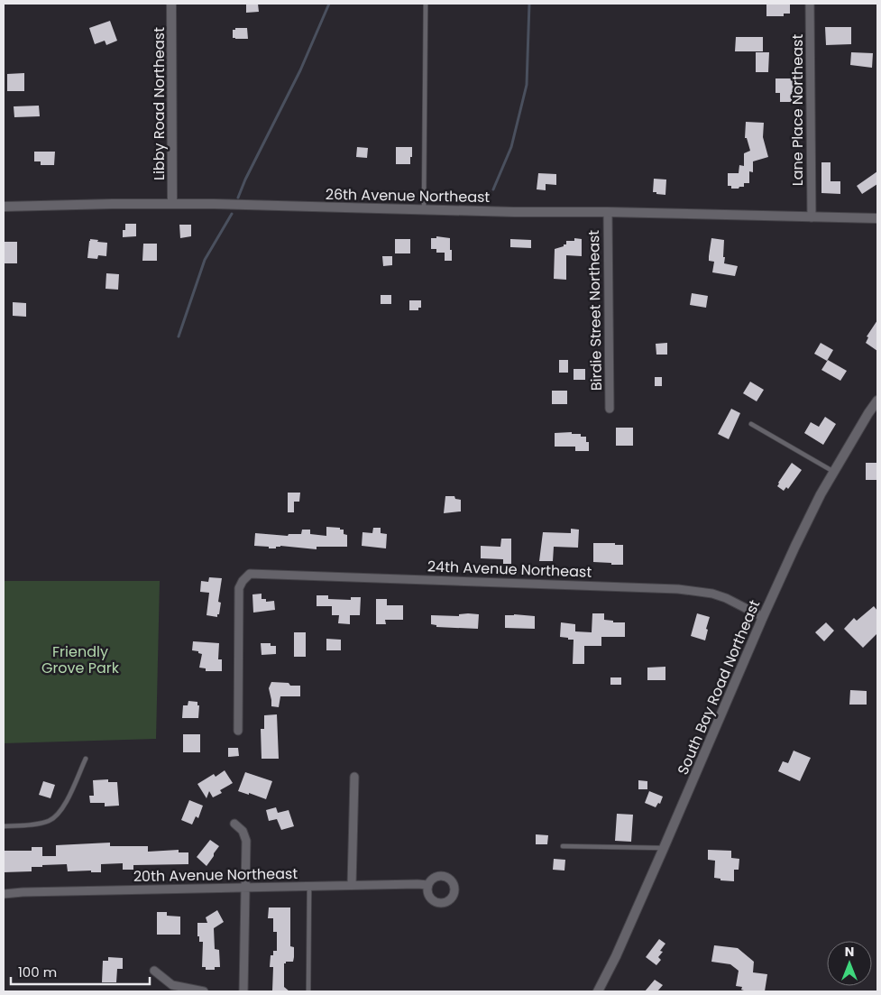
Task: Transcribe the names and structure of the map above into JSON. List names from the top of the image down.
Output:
{
  "streets": {
    "street": [
      "Libby Road Northeast",
      "Lane Place Northeast",
      "26th Avenue Northeast",
      "Birdie Street Northeast",
      "24th Avenue Northeast",
      "South Bay Road Northeast",
      "20th Avenue Northeast"
    ]
  },
  "crossings": [
    ["Libby Road Northeast", "26th Avenue Northeast"],
    ["Lane Place Northeast", "26th Avenue Northeast"],
    ["26th Avenue Northeast", "Birdie Street Northeast"],
    ["24th Avenue Northeast", "South Bay Road Northeast"]
  ],
  "parks": ["Friendly Grove Park"],
  "scale_bar": "100 m",
  "north": "top"
}
